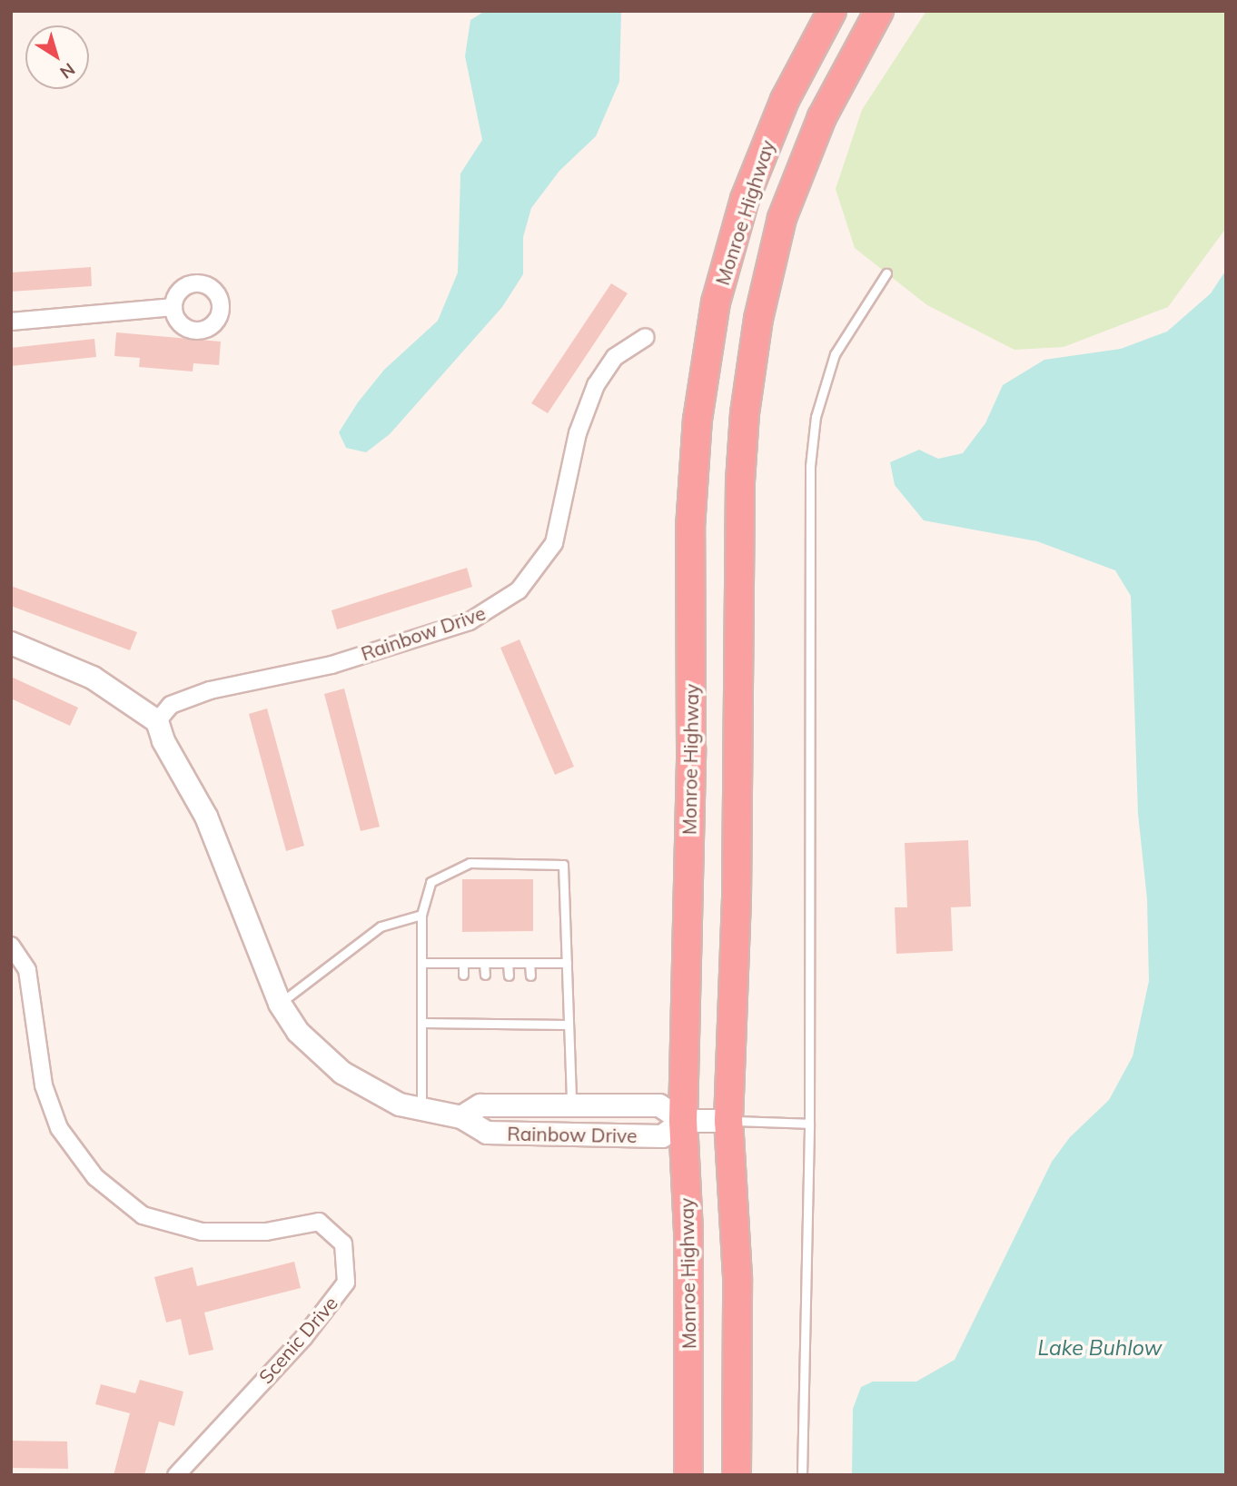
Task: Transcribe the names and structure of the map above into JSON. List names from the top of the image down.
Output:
{
  "streets": {
    "highway": ["Monroe Highway"],
    "street": ["Rainbow Drive", "Scenic Drive"]
  },
  "crossings": [
    ["Monroe Highway", "Rainbow Drive"]
  ],
  "water": ["Lake Buhlow"],
  "north": "bottom right"
}
